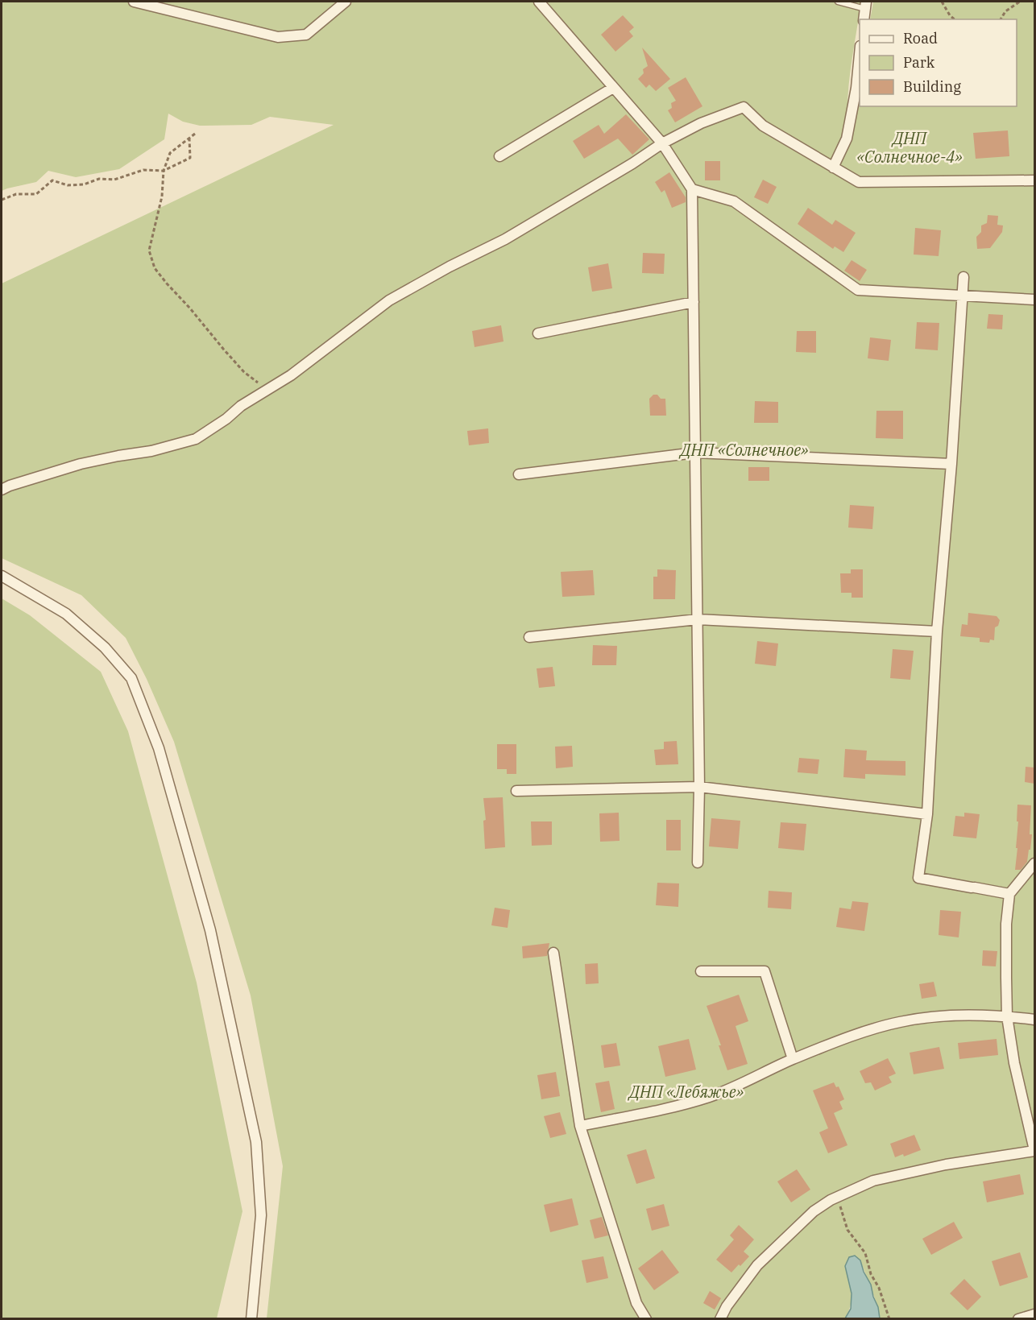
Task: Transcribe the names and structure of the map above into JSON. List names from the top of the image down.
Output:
{
  "parks": ["ДНП «Солнечное-4»", "ДНП «Солнечное»", "ДНП «Лебяжье»"],
  "legend": ["Road", "Park", "Building"]
}
